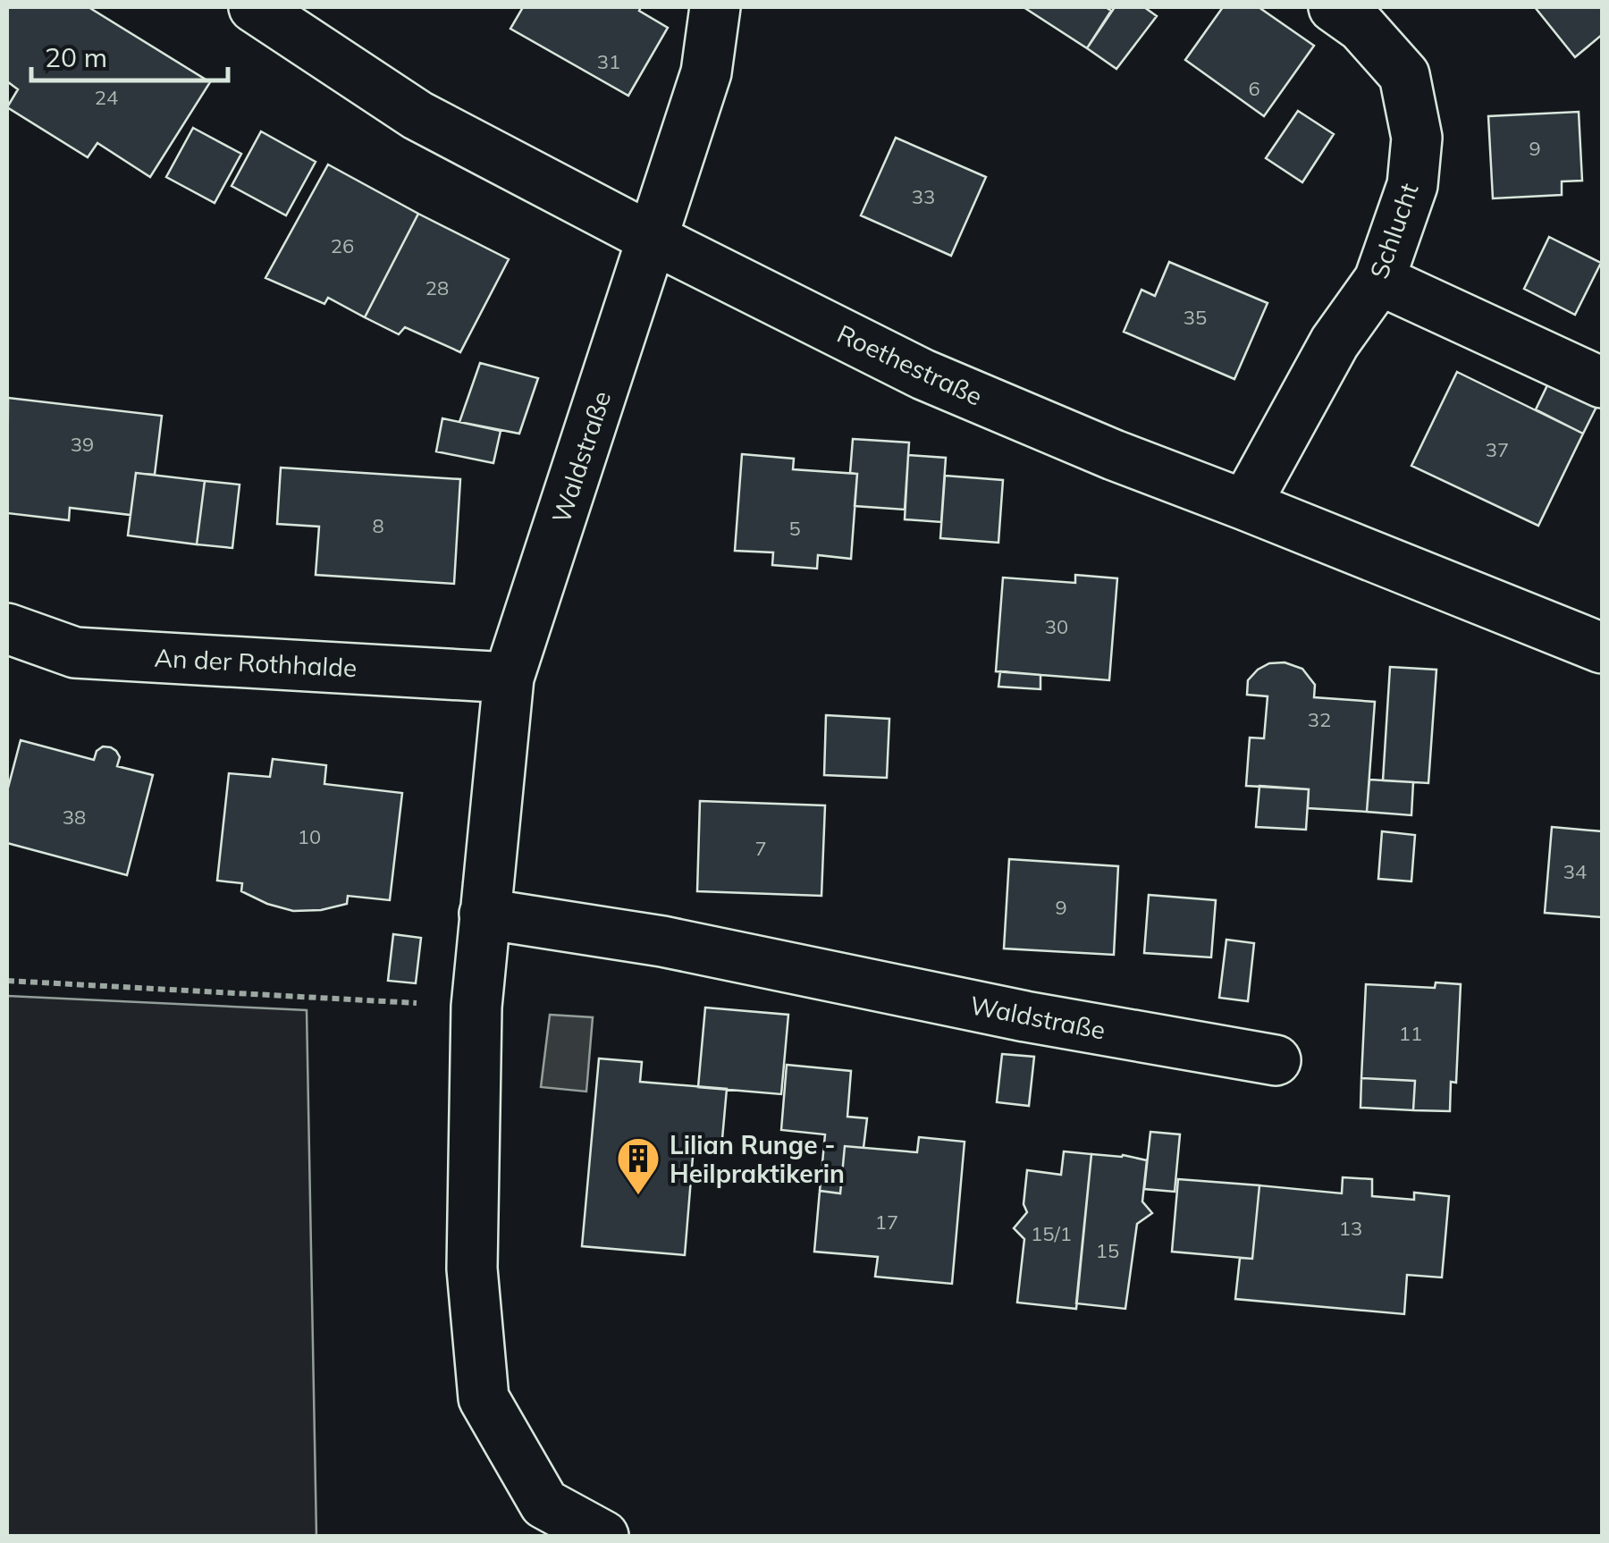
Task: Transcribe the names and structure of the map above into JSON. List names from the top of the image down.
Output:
{
  "streets": {
    "street": [
      "Schlucht",
      "Roethestraße",
      "Waldstraße",
      "An der Rothhalde"
    ]
  },
  "crossings": [
    ["Schlucht", "Roethestraße"],
    ["Roethestraße", "Waldstraße"],
    ["Waldstraße", "An der Rothhalde"]
  ],
  "places": {
    "building": ["Lilian Runge - Heilpraktikerin"]
  },
  "house_numbers": [
    "31",
    "6",
    "24",
    "9",
    "33",
    "26",
    "28",
    "35",
    "39",
    "37",
    "8",
    "5",
    "30",
    "32",
    "38",
    "10",
    "7",
    "34",
    "9",
    "11",
    "17",
    "13",
    "15/1",
    "15"
  ],
  "scale_bar": "20 m"
}
